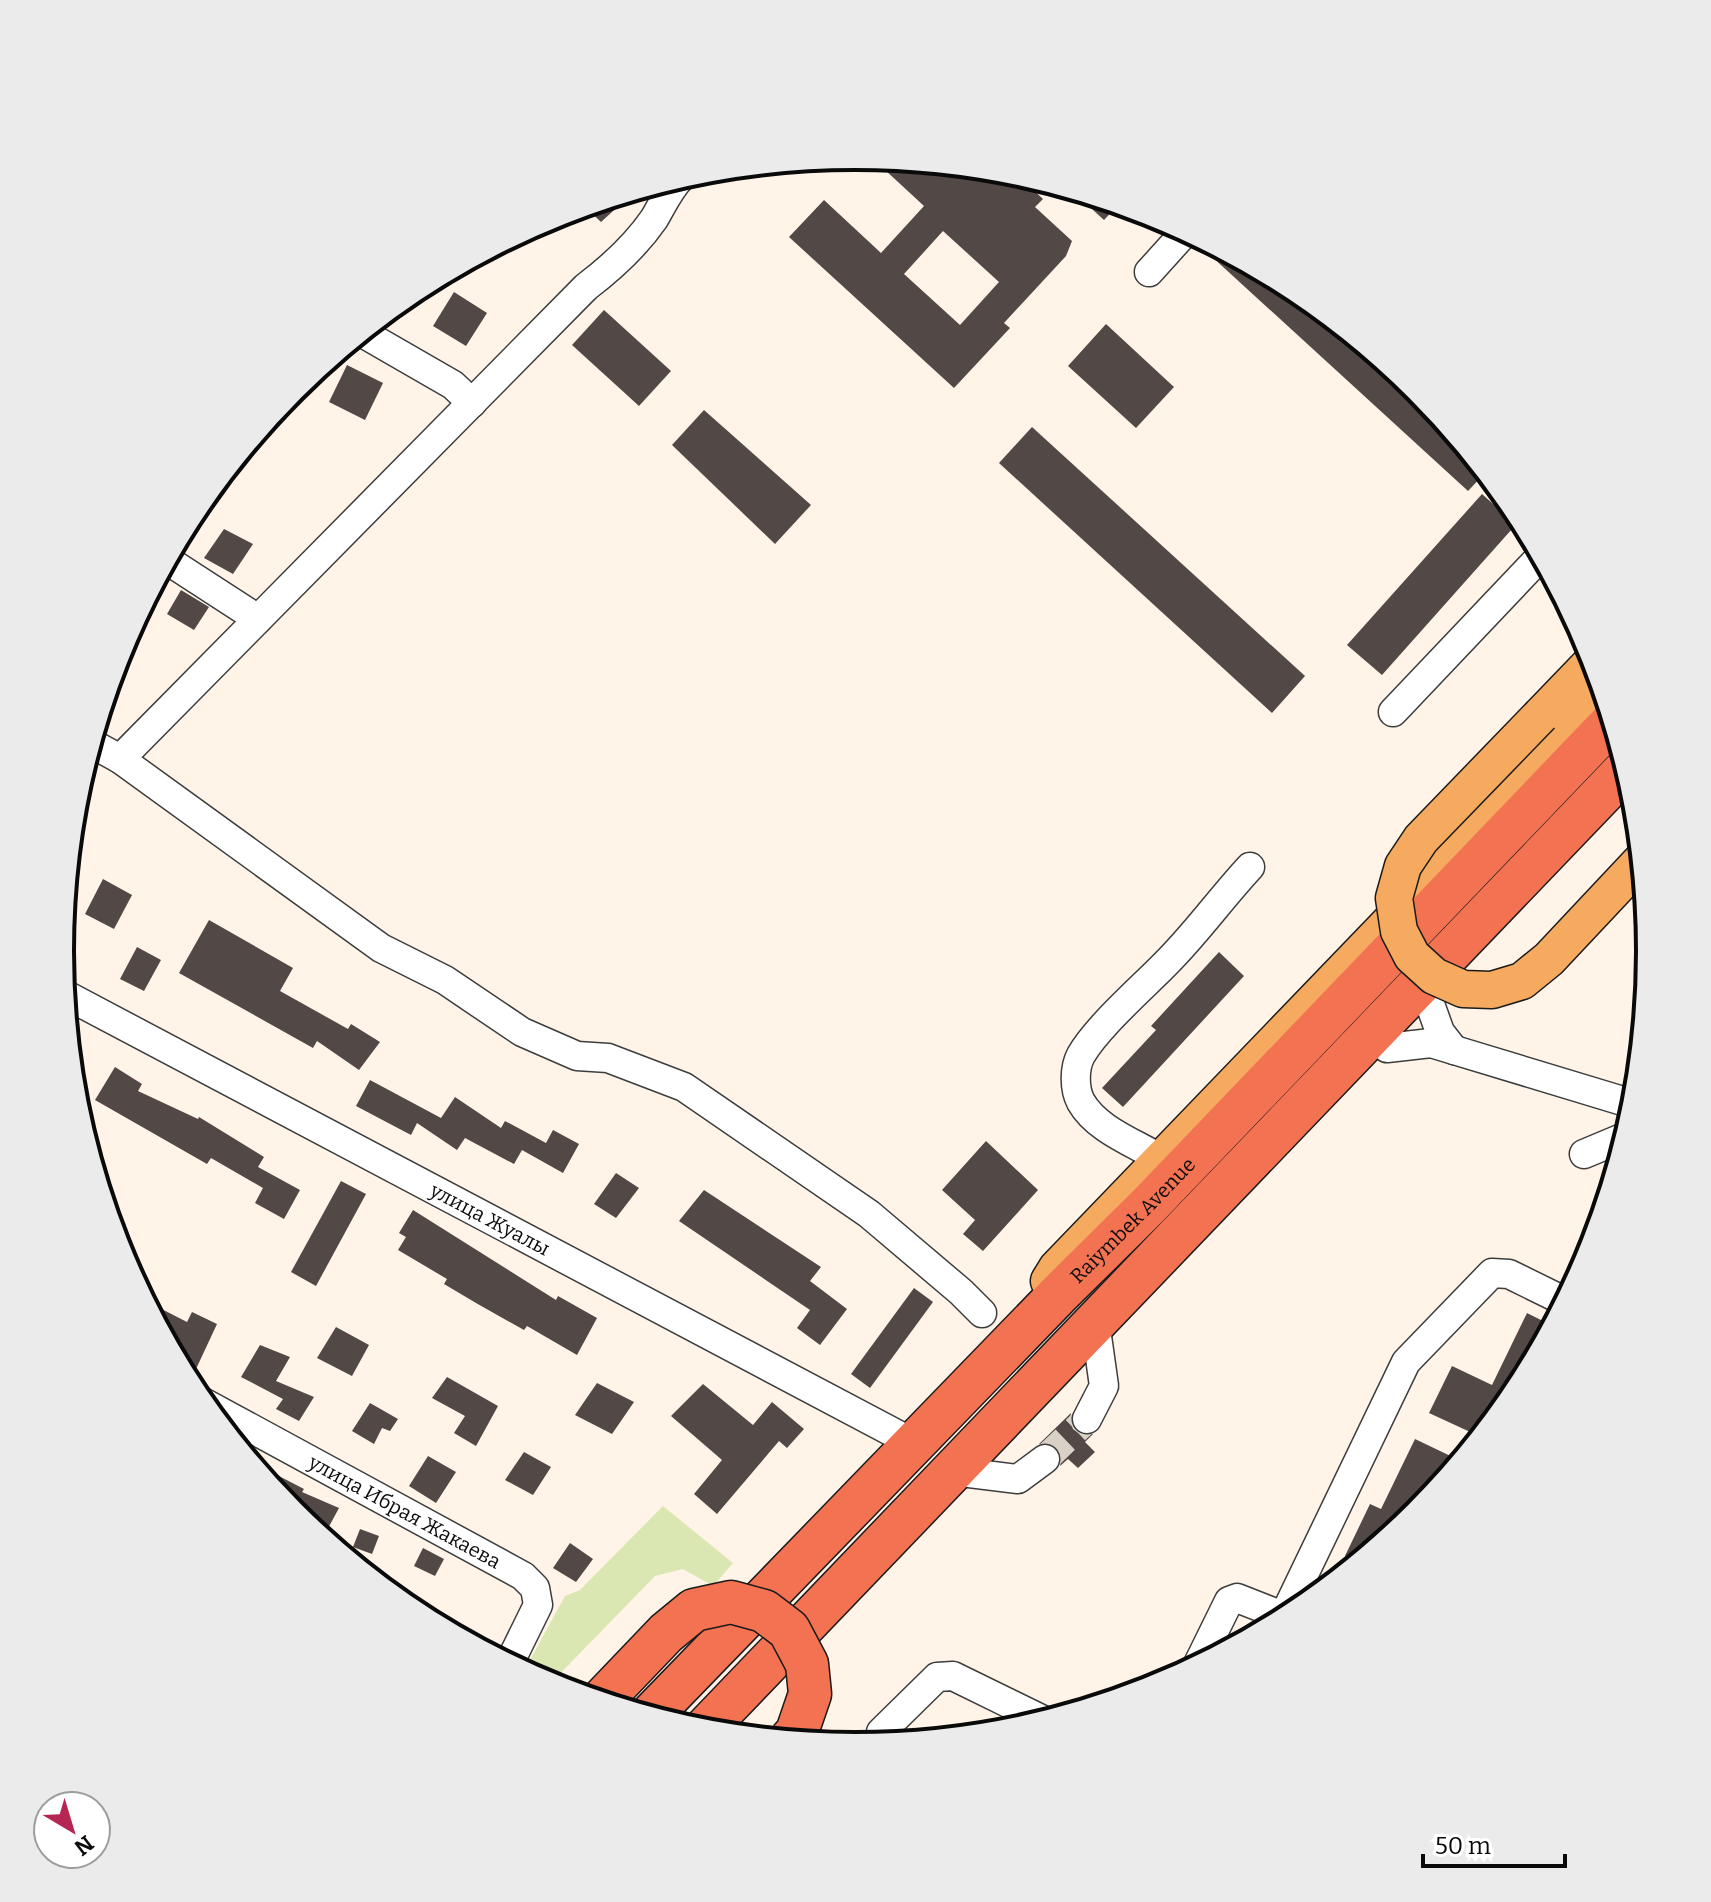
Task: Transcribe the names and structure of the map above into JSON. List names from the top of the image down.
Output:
{
  "streets": {
    "highway": ["Raiymbek Avenue"],
    "street": ["улица Жуалы", "улица Ибрая Жакаева"]
  },
  "crossings": [
    ["улица Жуалы", "Raiymbek Avenue"]
  ],
  "scale_bar": "50 m",
  "north": "bottom right"
}
